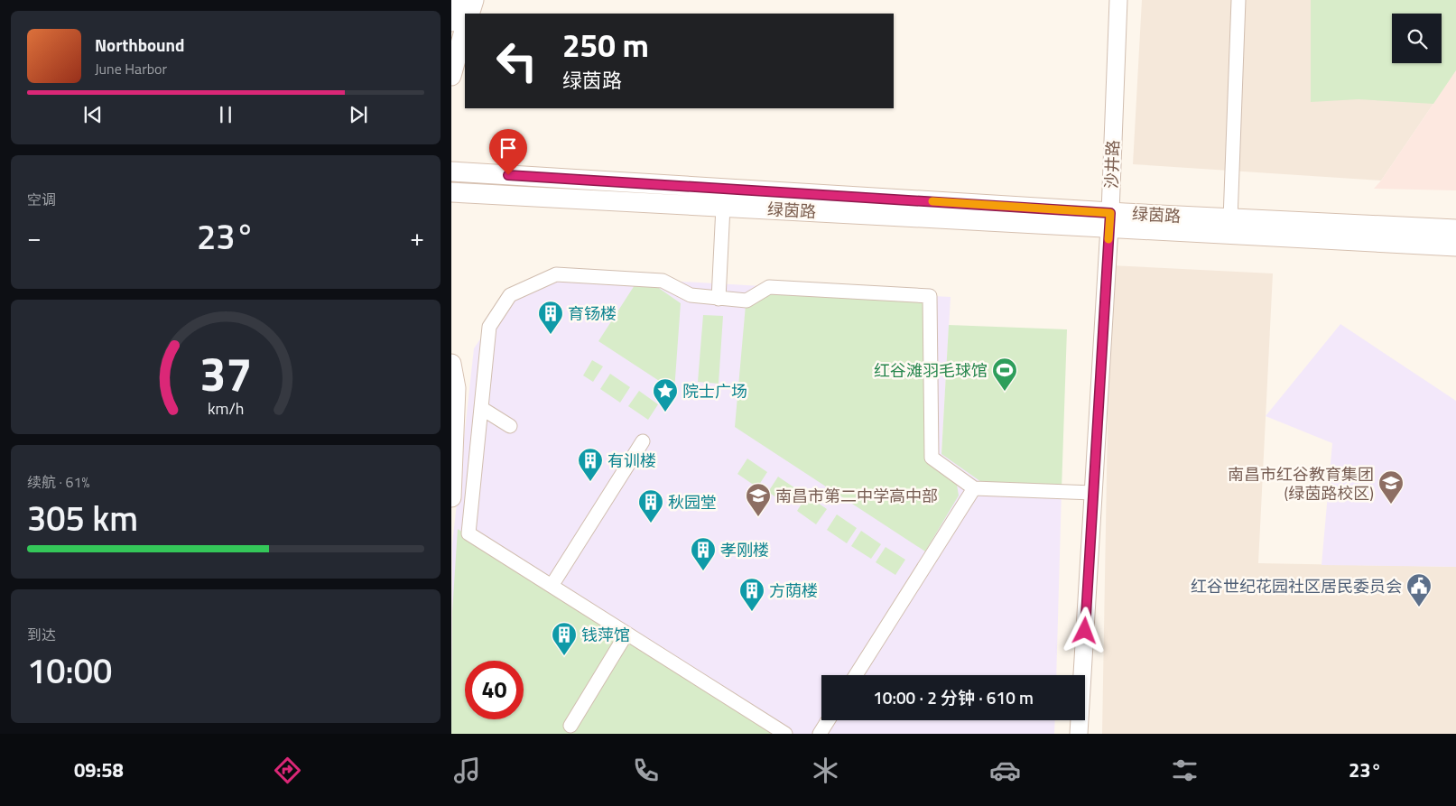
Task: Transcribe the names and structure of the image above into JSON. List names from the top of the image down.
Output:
{
  "streets": {
    "main road": ["绿茵路"],
    "street": ["沙井路"]
  },
  "crossings": [
    ["沙井路", "绿茵路"]
  ],
  "places": {
    "building": [
      "育钖楼",
      "有训楼",
      "秋园堂",
      "孝刚楼",
      "方荫楼",
      "钱萍馆"
    ],
    "sports": ["红谷滩羽毛球馆"],
    "place": ["院士广场"],
    "school or university": ["南昌市红谷教育集团 (绿茵路校区)", "南昌市第二中学高中部"],
    "public building": ["红谷世纪花园社区居民委员会"]
  },
  "page": {
    "turn": ["250 m", "绿茵路"],
    "song": ["Northbound", "June Harbor"],
    "tile": [
      "空调",
      ["续航 · 61%", "305 km"],
      ["到达", "10:00"]
    ],
    "heat": ["−", "23°", "+"],
    "limit": "40",
    "trip": "10:00 · 2 分钟 · 610 m",
    "tabs": ["09:58", "23°"],
    "gauge": ["37", "km/h"]
  }
}
